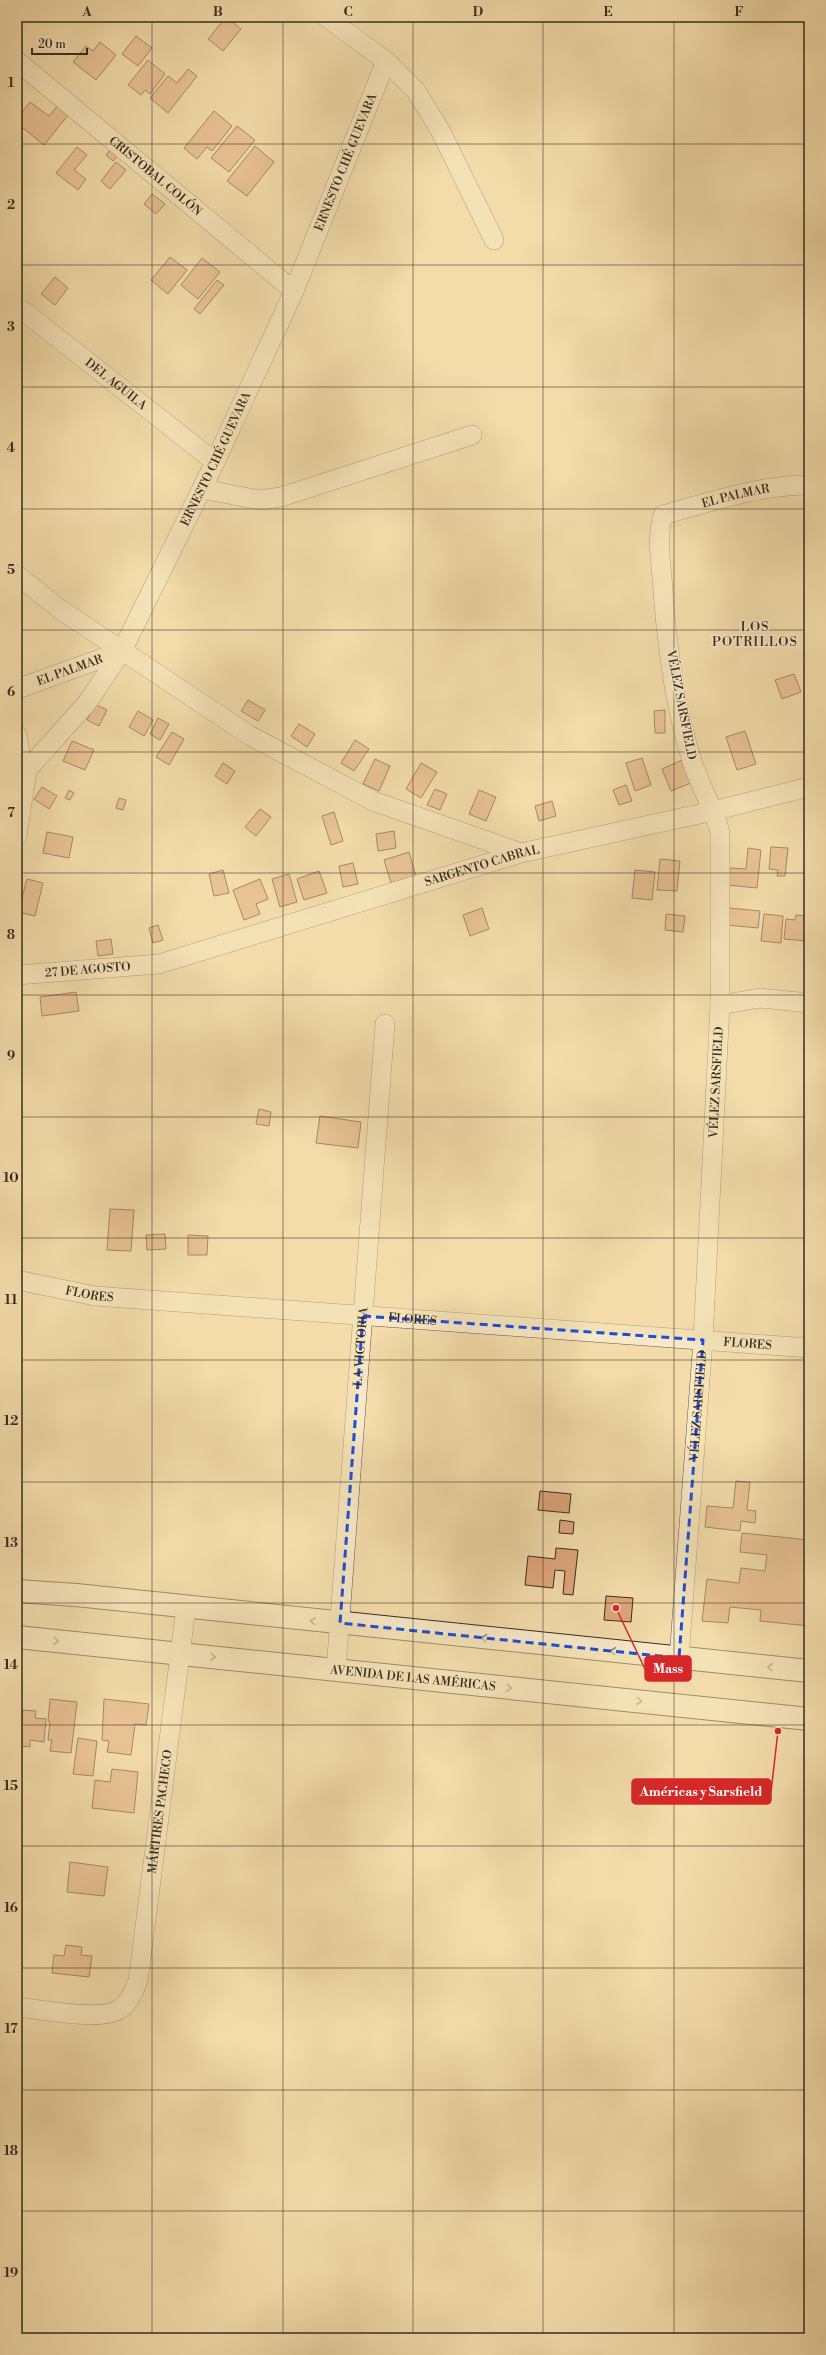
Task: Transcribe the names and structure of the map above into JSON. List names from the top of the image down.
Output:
{
  "streets": {
    "main road": ["AVENIDA DE LAS AMÉRICAS"],
    "street": [
      "ERNESTO CHÉ GUEVARA",
      "CRISTOBAL COLÓN",
      "DEL AGUILA",
      "EL PALMAR",
      "VÉLEZ SARSFIELD",
      "SARGENTO CABRAL",
      "27 DE AGOSTO",
      "FLORES",
      "LA VICTORIA",
      "MÁRTIRES PACHECO"
    ]
  },
  "crossings": [
    ["ERNESTO CHÉ GUEVARA", "CRISTOBAL COLÓN"],
    ["ERNESTO CHÉ GUEVARA", "DEL AGUILA"],
    ["ERNESTO CHÉ GUEVARA", "EL PALMAR"],
    ["EL PALMAR", "VÉLEZ SARSFIELD"],
    ["VÉLEZ SARSFIELD", "SARGENTO CABRAL"],
    ["VÉLEZ SARSFIELD", "FLORES"],
    ["SARGENTO CABRAL", "27 DE AGOSTO"],
    ["FLORES", "LA VICTORIA"],
    ["LA VICTORIA", "AVENIDA DE LAS AMÉRICAS"],
    ["AVENIDA DE LAS AMÉRICAS", "MÁRTIRES PACHECO"]
  ],
  "districts": ["LOS POTRILLOS"],
  "places": ["Mass", "Américas y Sarsfield"],
  "scale_bar": "20 m",
  "grid": {
    "columns": [
      "A",
      "B",
      "C",
      "D",
      "E",
      "F"
    ],
    "rows": [
      "1",
      "2",
      "3",
      "4",
      "5",
      "6",
      "7",
      "8",
      "9",
      "10",
      "11",
      "12",
      "13",
      "14",
      "15",
      "16",
      "17",
      "18",
      "19"
    ]
  }
}
